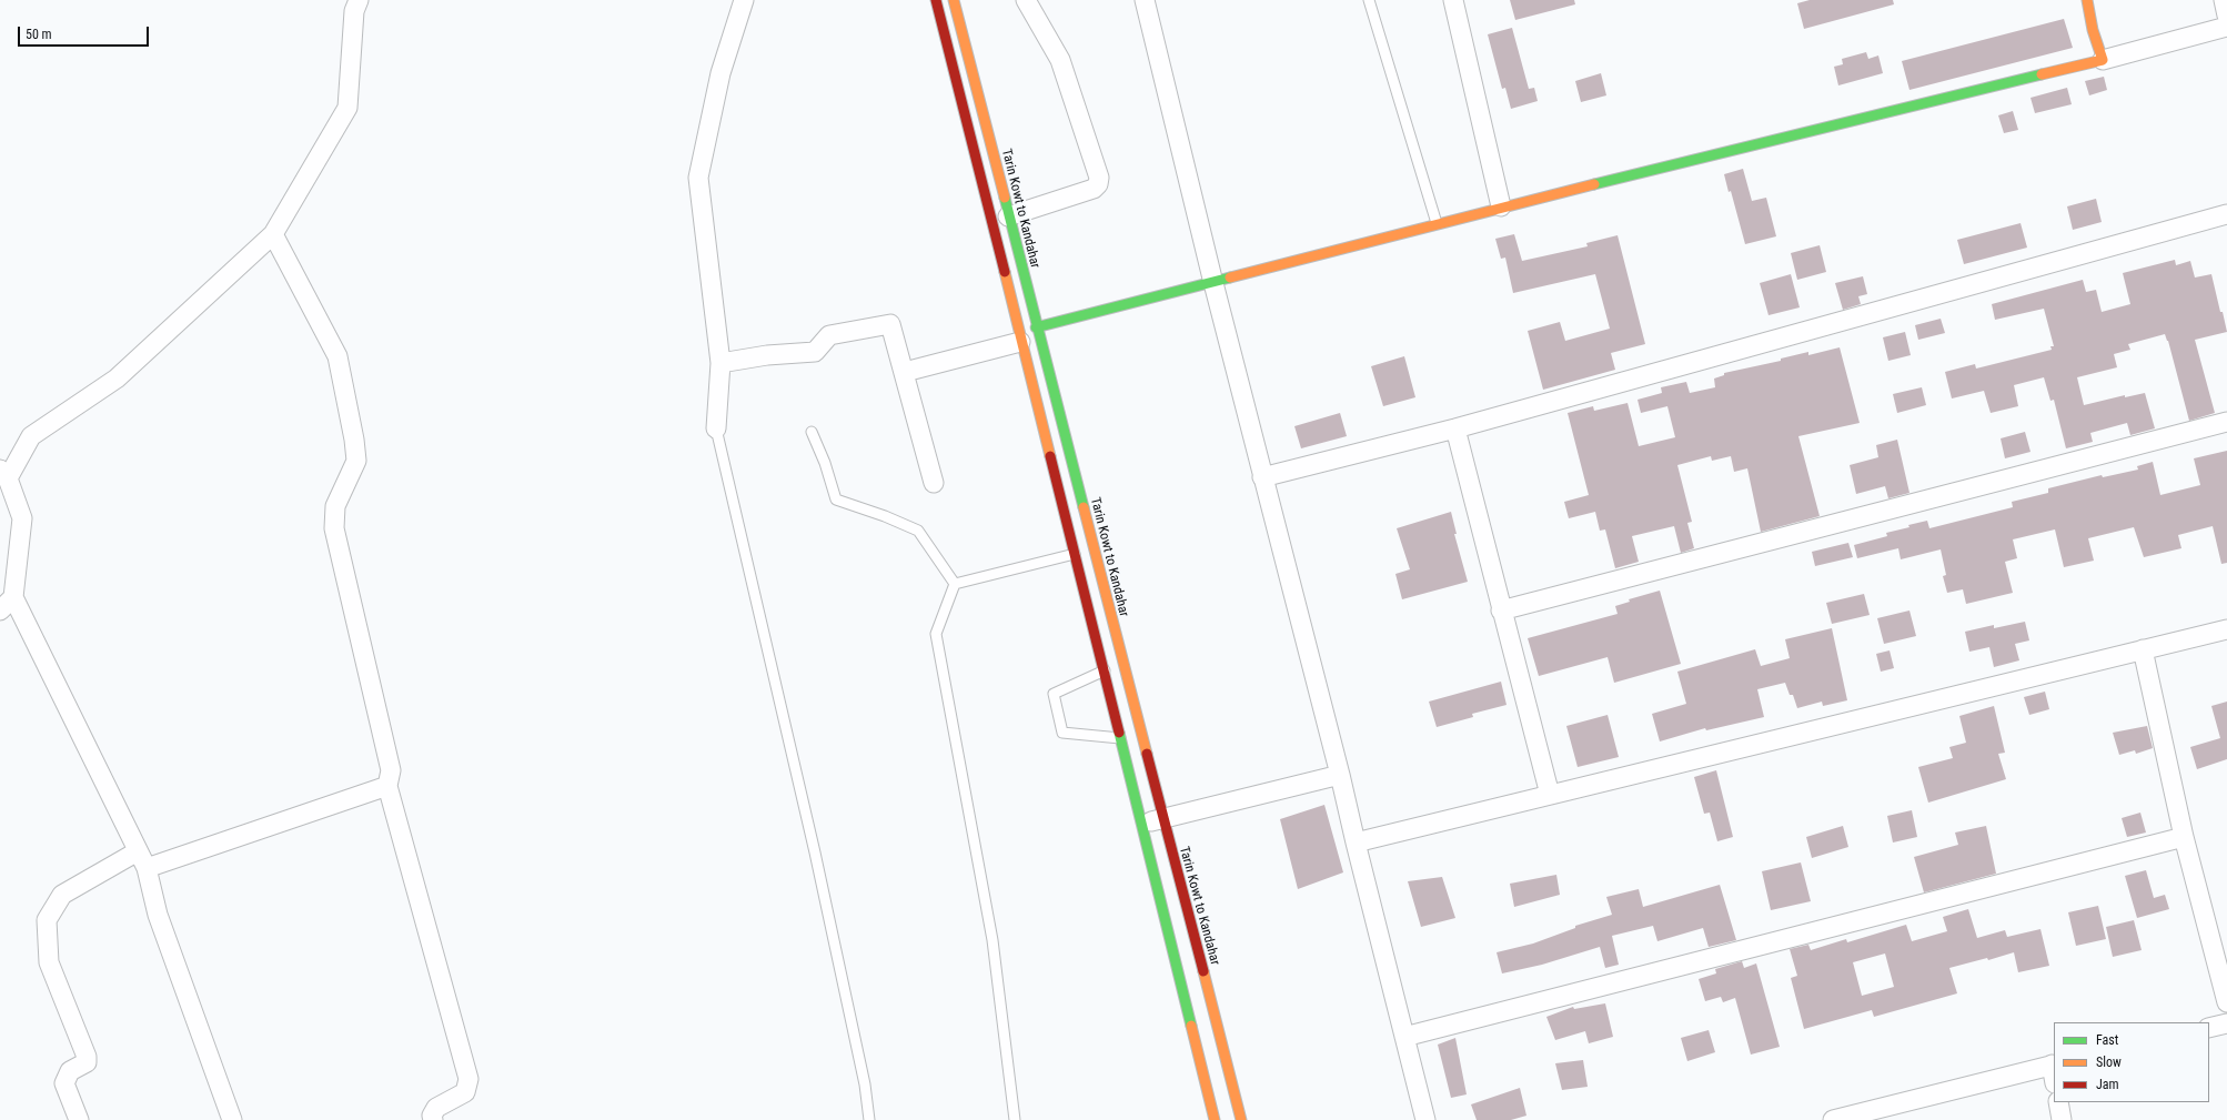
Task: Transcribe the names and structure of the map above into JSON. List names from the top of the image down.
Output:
{
  "streets": {
    "main road": ["Tarin Kowt to Kandahar"]
  },
  "legend": ["Fast", "Slow", "Jam"],
  "scale_bar": "50 m"
}
